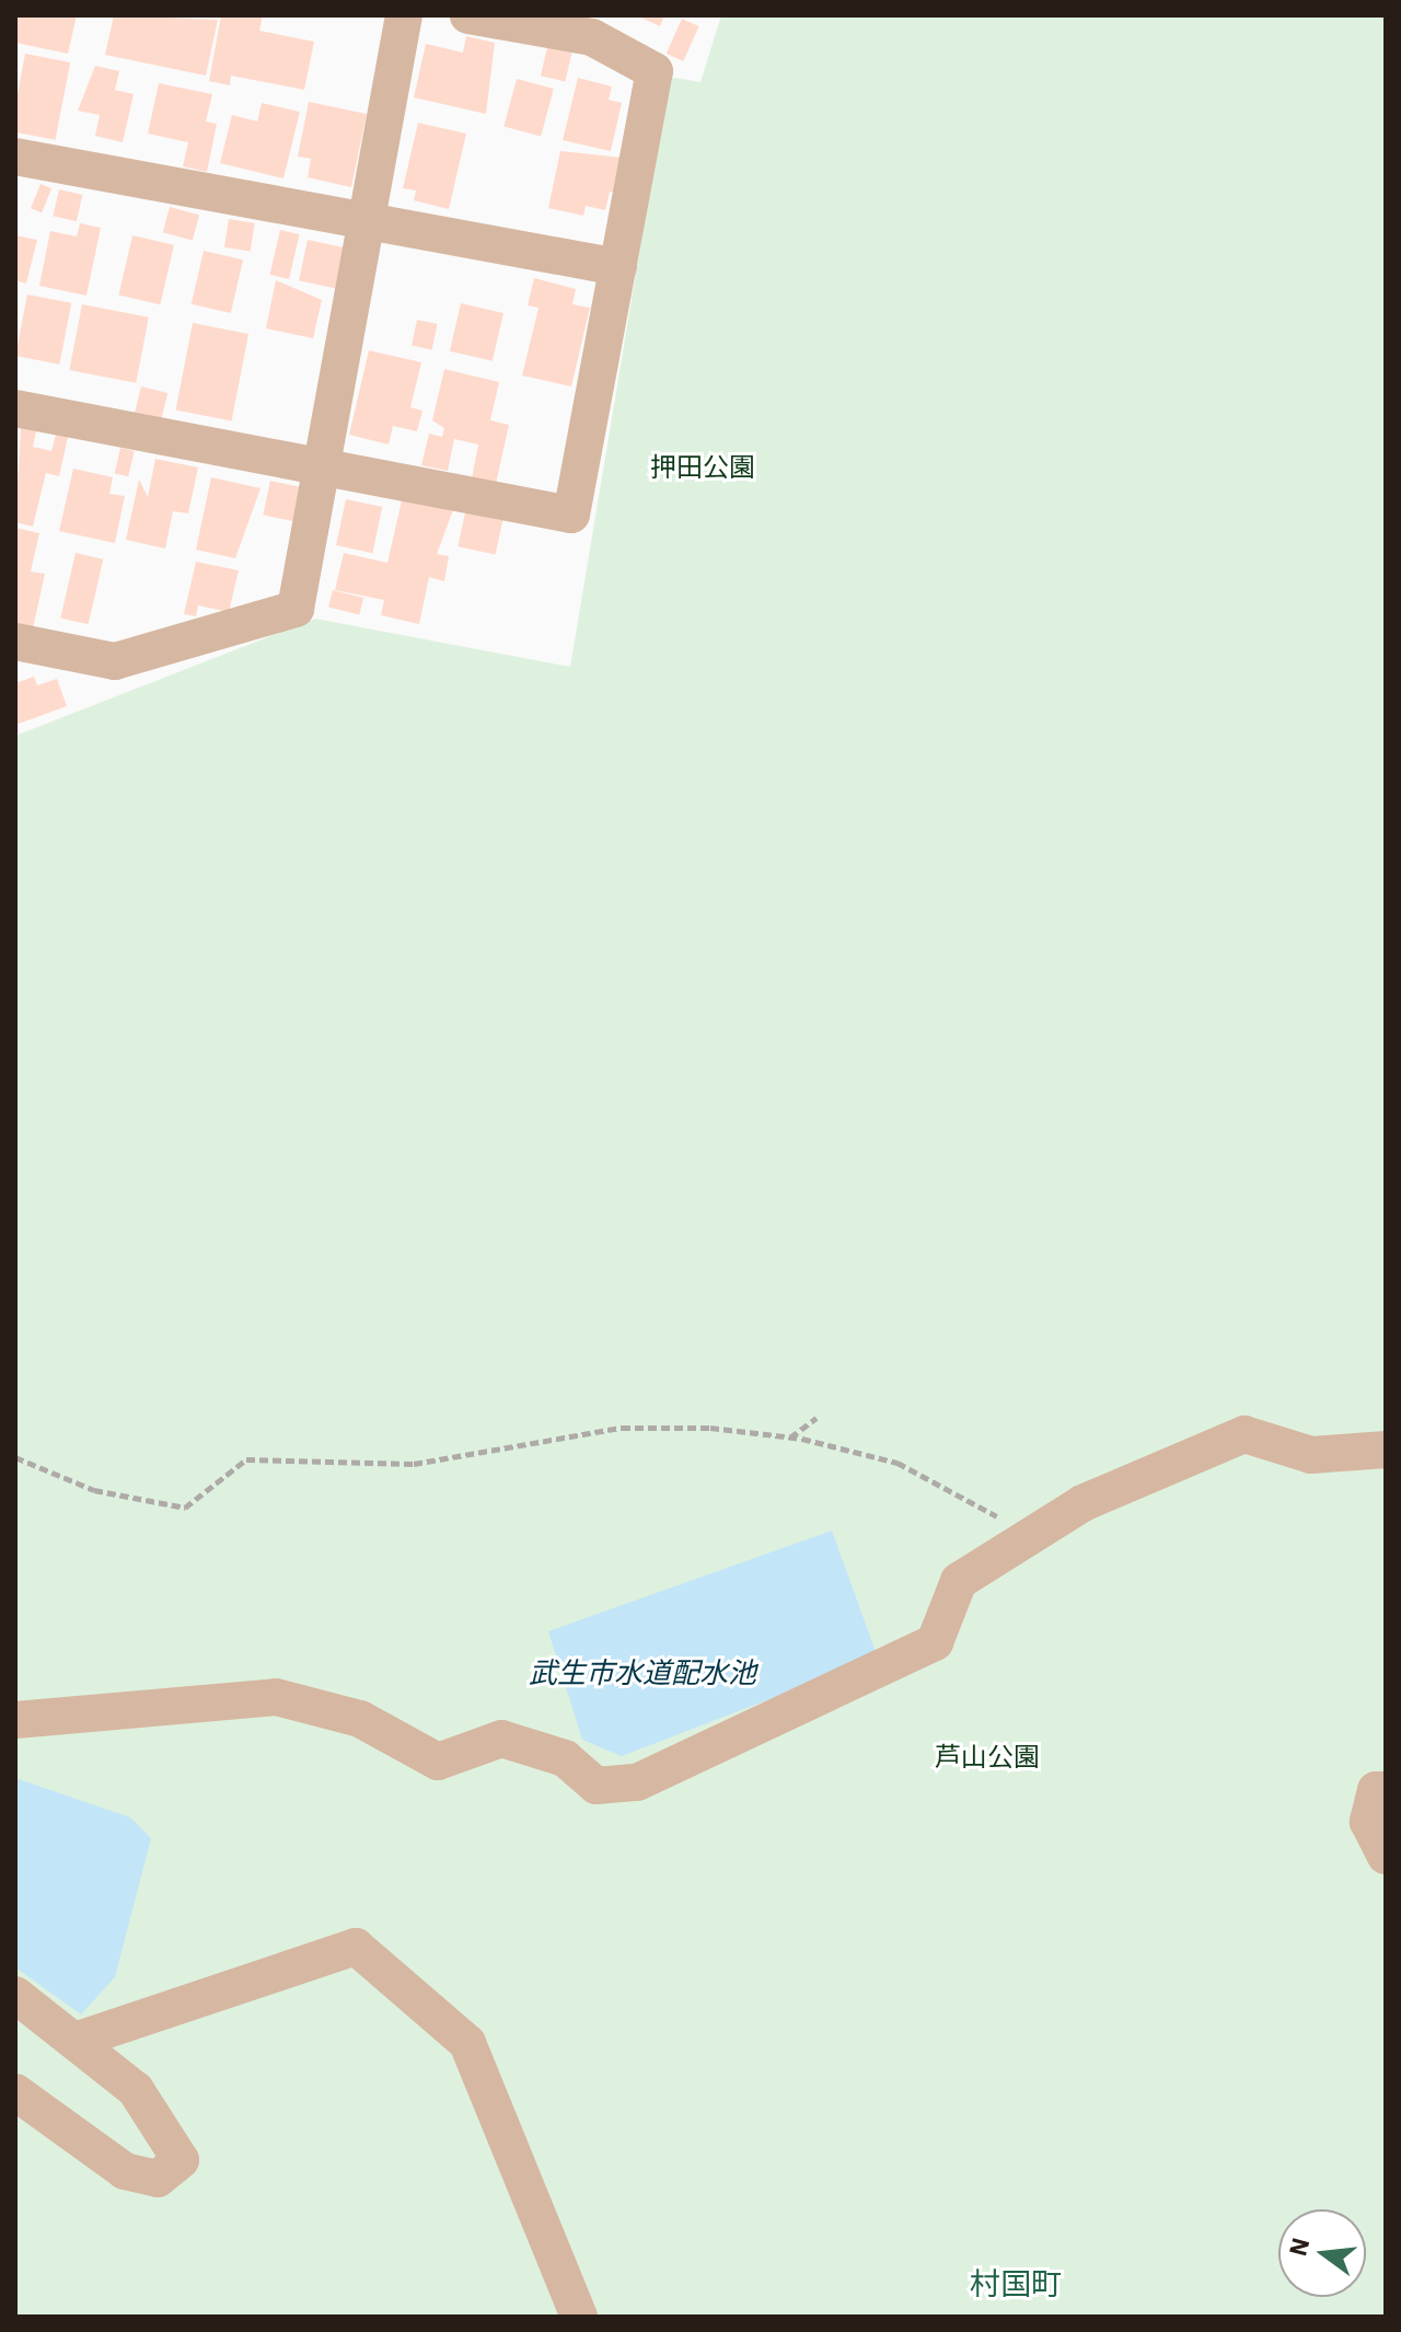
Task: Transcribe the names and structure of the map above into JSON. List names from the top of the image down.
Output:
{
  "districts": ["村国町"],
  "water": ["武生市水道配水池"],
  "parks": ["押田公園", "芦山公園"],
  "north": "left"
}
